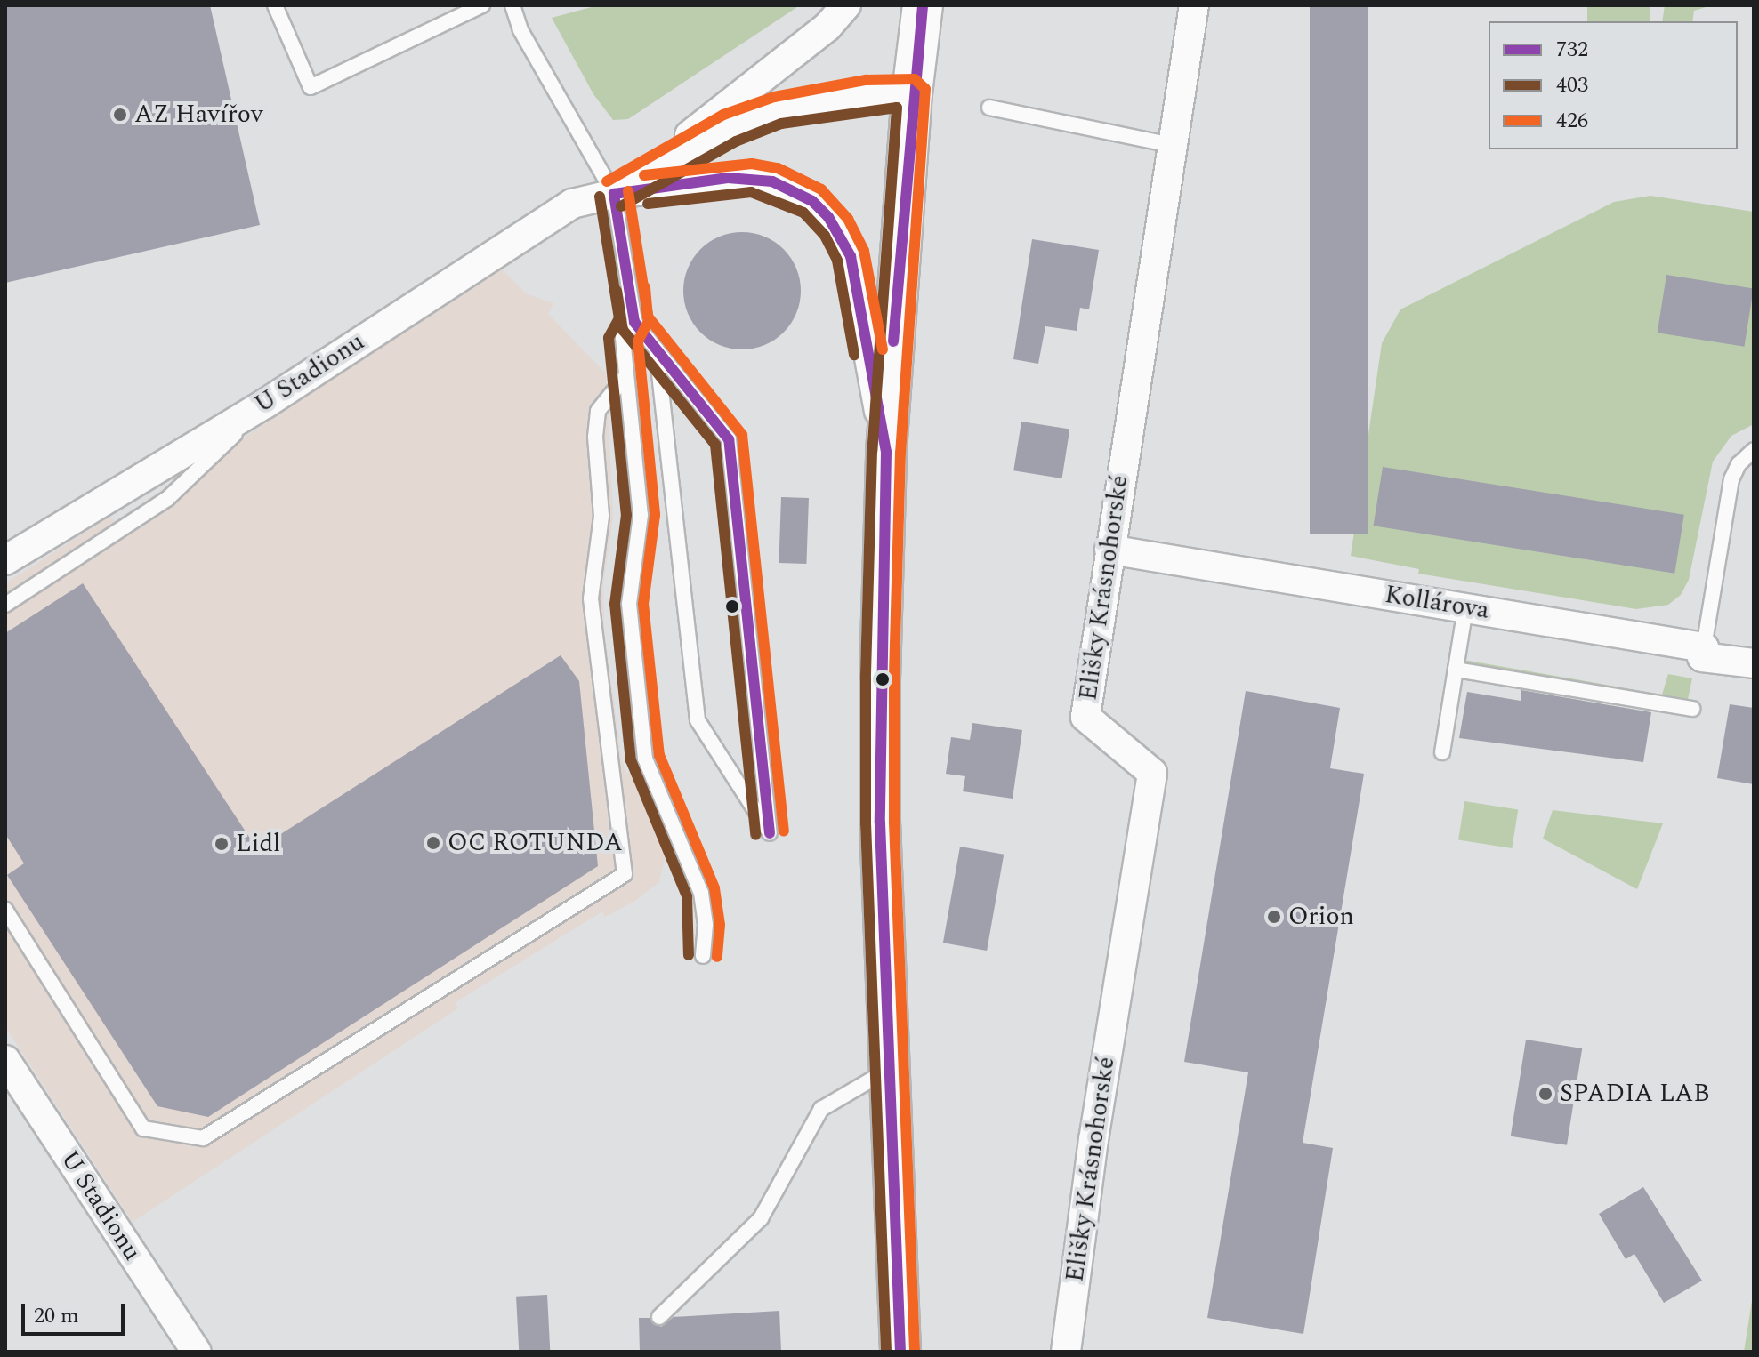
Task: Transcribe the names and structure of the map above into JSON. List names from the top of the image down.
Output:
{
  "streets": {
    "street": ["U Stadionu", "Elišky Krásnohorské", "Kollárova"]
  },
  "crossings": [
    ["Elišky Krásnohorské", "Kollárova"]
  ],
  "places": [
    "AZ Havířov",
    "OC ROTUNDA",
    "Lidl",
    "Orion",
    "SPADIA LAB"
  ],
  "lines": ["transit line 732", "transit line 426", "transit line 403"],
  "legend": ["732", "403", "426"],
  "scale_bar": "20 m"
}
